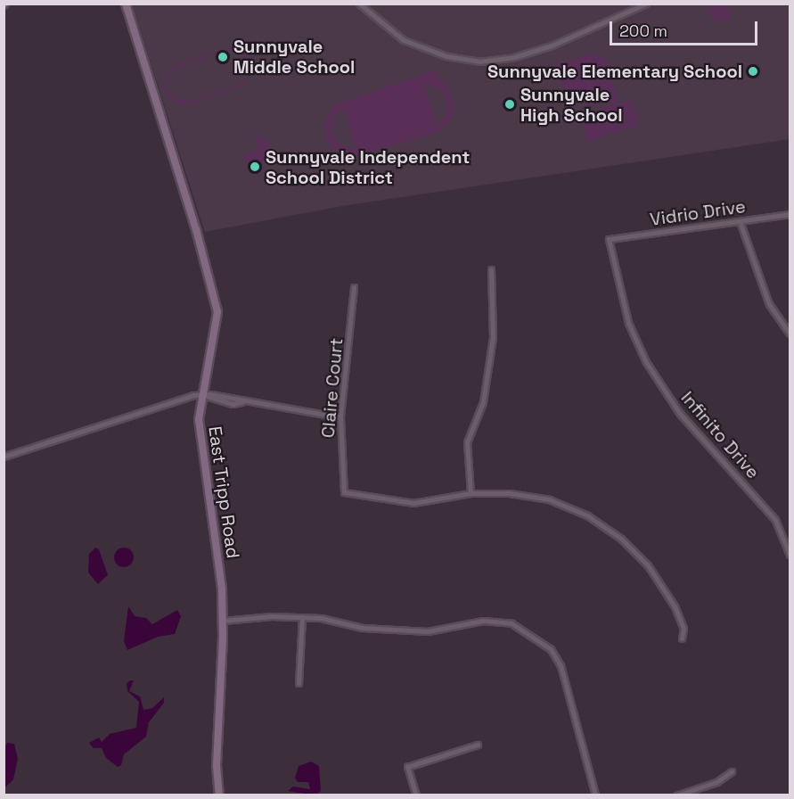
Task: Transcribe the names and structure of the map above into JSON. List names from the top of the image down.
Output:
{
  "streets": {
    "street": [
      "Vidrio Drive",
      "Claire Court",
      "Infinito Drive",
      "East Tripp Road"
    ]
  },
  "crossings": [
    ["Vidrio Drive", "Infinito Drive"]
  ],
  "places": [
    "Sunnyvale Middle School",
    "Sunnyvale Elementary School",
    "Sunnyvale High School",
    "Sunnyvale Independent School District"
  ],
  "scale_bar": "200 m"
}
